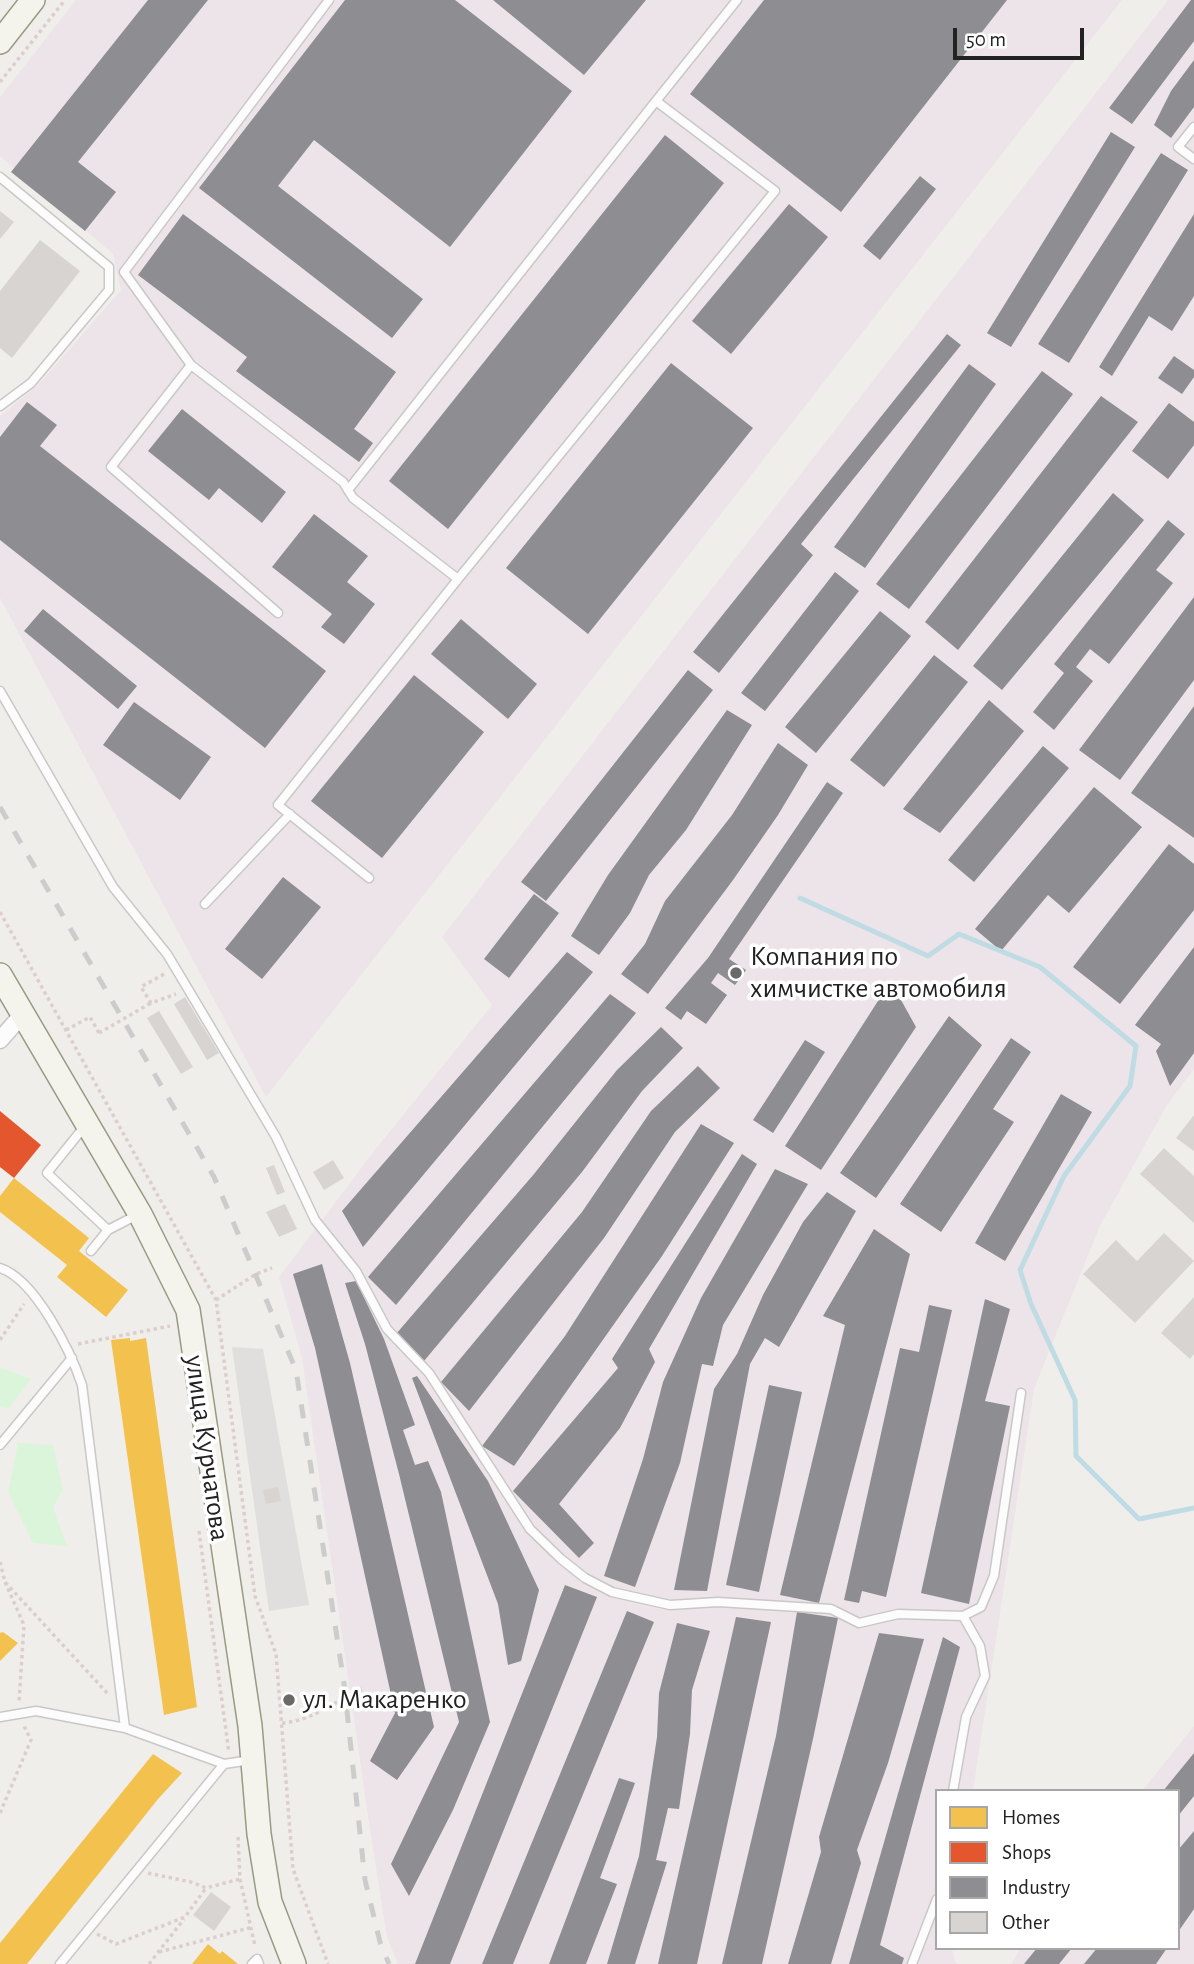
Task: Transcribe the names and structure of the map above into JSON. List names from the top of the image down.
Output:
{
  "streets": {
    "main road": ["улица Курчатова"]
  },
  "places": ["Компания по химчистке автомобиля", "ул. Макаренко"],
  "legend": [
    "Homes",
    "Shops",
    "Industry",
    "Other"
  ],
  "scale_bar": "50 m"
}
